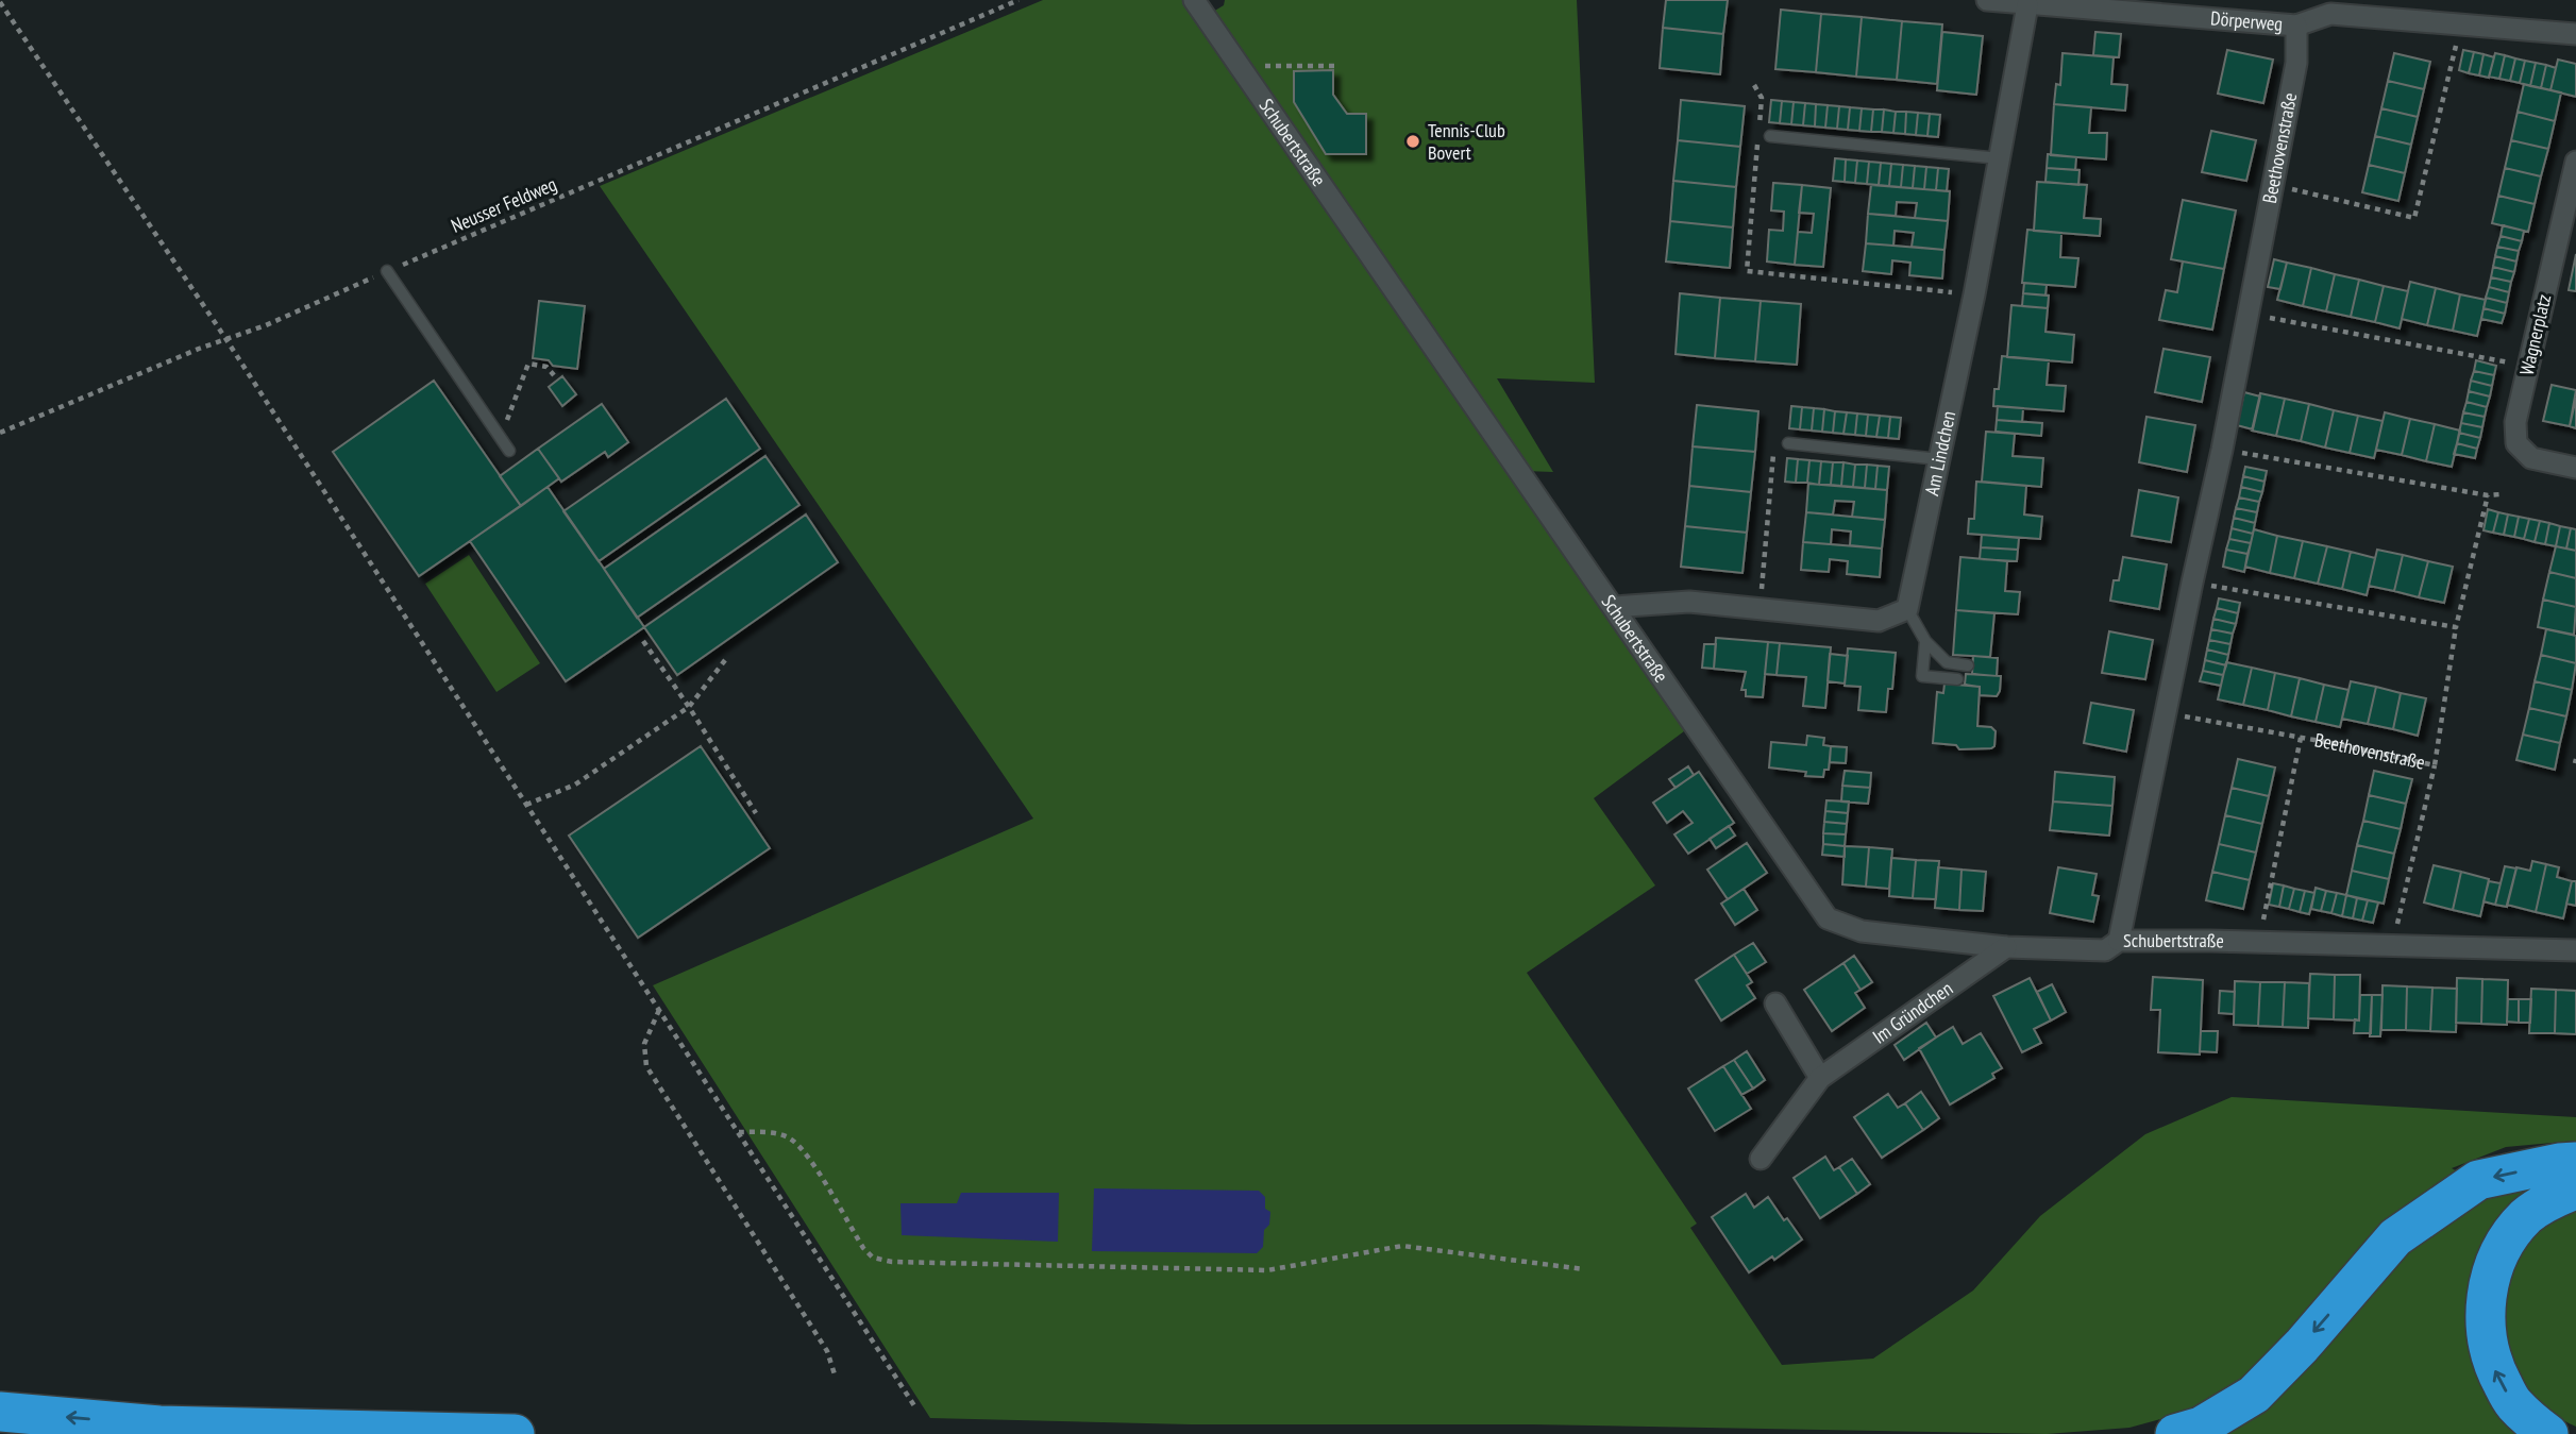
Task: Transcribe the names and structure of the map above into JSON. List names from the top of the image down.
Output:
{
  "streets": {
    "street": [
      "Dörperweg",
      "Schubertstraße",
      "Beethovenstraße",
      "Wagnerplatz",
      "Am Lindchen",
      "Im Gründchen"
    ],
    "path": ["Neusser Feldweg"]
  },
  "crossings": [
    ["Dörperweg", "Beethovenstraße"],
    ["Dörperweg", "Am Lindchen"],
    ["Schubertstraße", "Beethovenstraße"],
    ["Schubertstraße", "Im Gründchen"]
  ],
  "places": ["Tennis-Club Bovert"]
}
